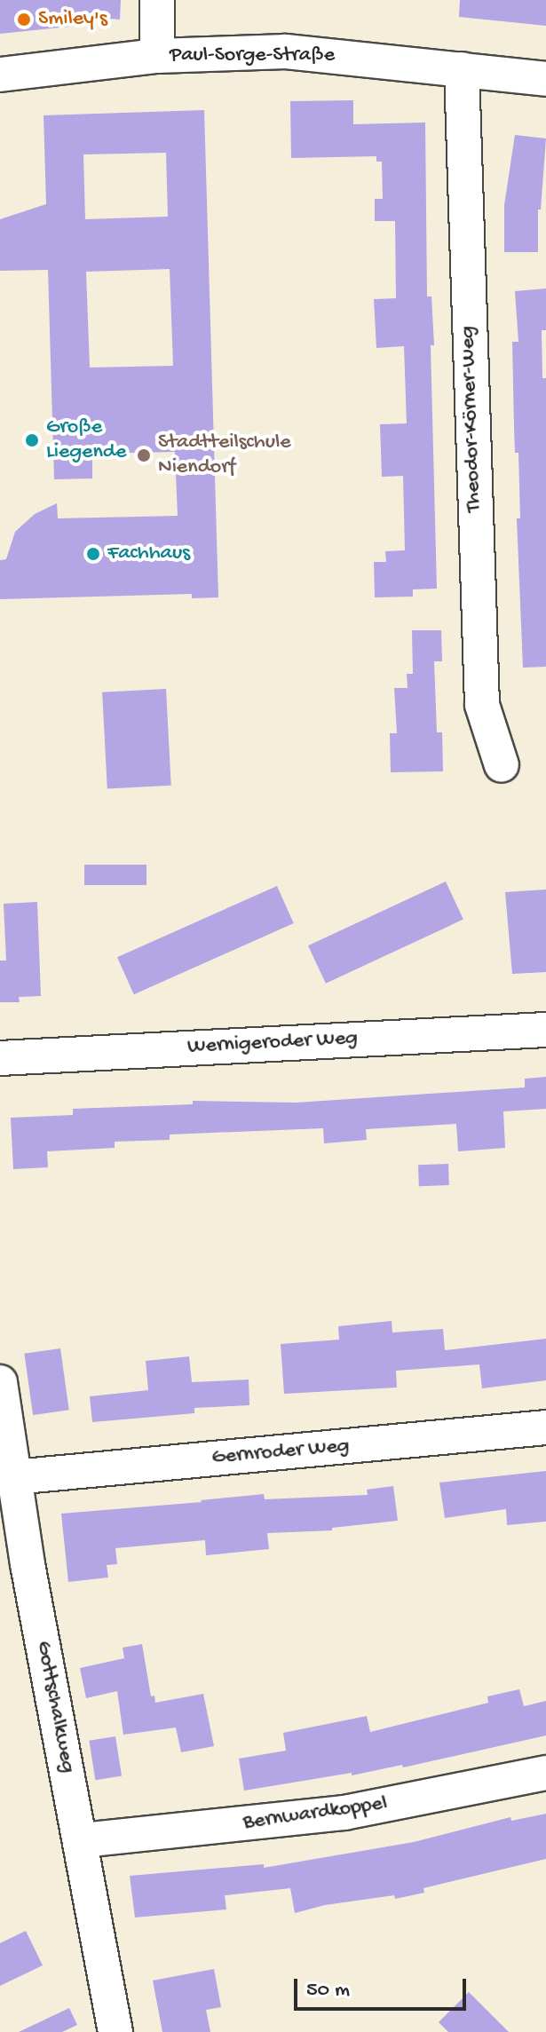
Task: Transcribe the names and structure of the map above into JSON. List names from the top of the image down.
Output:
{
  "streets": {
    "street": [
      "Paul-Sorge-Straße",
      "Theodor-Körner-Weg",
      "Wernigeroder Weg",
      "Gernroder Weg",
      "Gottschalkweg",
      "Bernwardkoppel"
    ]
  },
  "crossings": [
    ["Paul-Sorge-Straße", "Theodor-Körner-Weg"],
    ["Gernroder Weg", "Gottschalkweg"],
    ["Gottschalkweg", "Bernwardkoppel"]
  ],
  "places": [
    "Smiley's",
    "Große Liegende",
    "Stadtteilschule Niendorf",
    "Fachhaus"
  ],
  "scale_bar": "50 m"
}
